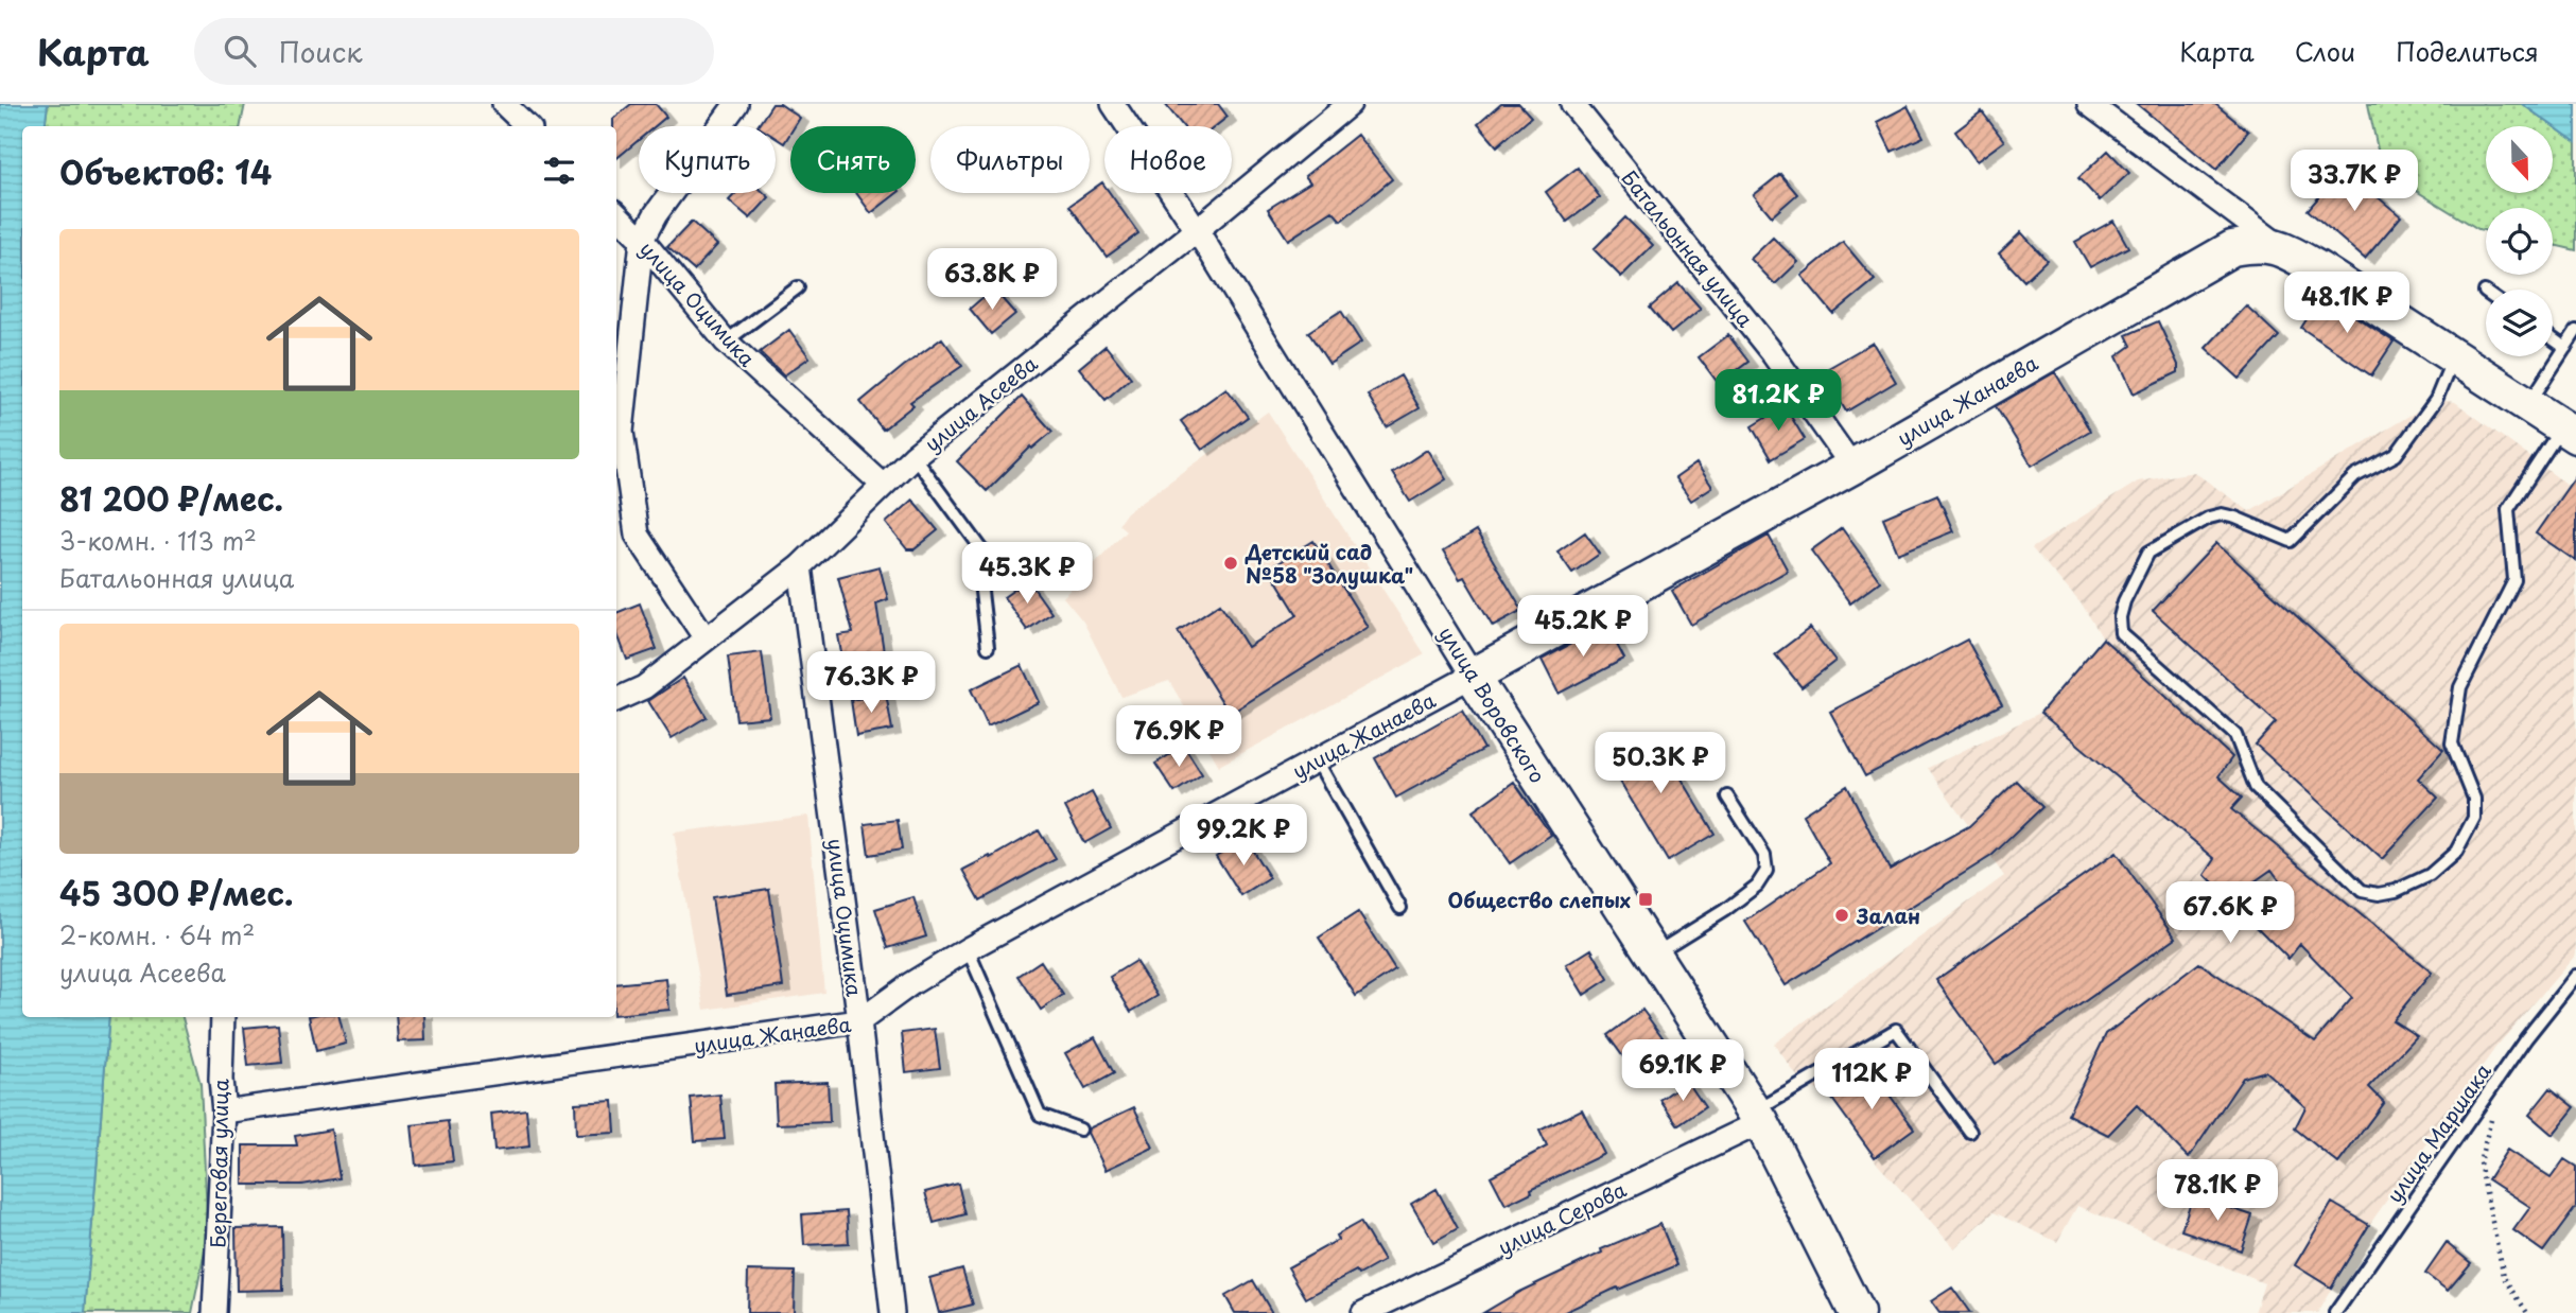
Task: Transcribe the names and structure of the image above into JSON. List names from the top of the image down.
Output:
{
  "streets": {
    "street": [
      "Батальонная улица",
      "улица Оцимика",
      "улица Жанаева",
      "улица Асеева",
      "улица Воровского",
      "Береговая улица",
      "улица Серова"
    ],
    "lane": ["улица Маршака"]
  },
  "crossings": [
    ["Батальонная улица", "улица Жанаева"],
    ["улица Оцимика", "улица Жанаева"],
    ["улица Оцимика", "улица Асеева"],
    ["улица Жанаева", "улица Воровского"],
    ["улица Жанаева", "Береговая улица"],
    ["улица Асеева", "улица Воровского"],
    ["улица Воровского", "улица Серова"]
  ],
  "places": {
    "other": ["Детский сад №58 \"Золушка\"", "Залан"],
    "transit": ["Общество слепых"]
  },
  "north": "bottom",
  "page": {
    "header": "Карта",
    "search": "Поиск",
    "nav": ["Карта", "Слои", "Поделиться"],
    "chip": [
      "Купить",
      "Снять",
      "Фильтры",
      "Новое"
    ],
    "heading": "Объектов: 14",
    "price": [
      "33.7K ₽",
      "63.8K ₽",
      "48.1K ₽",
      "81.2K ₽",
      "45.3K ₽",
      "45.2K ₽",
      "76.3K ₽",
      "76.9K ₽",
      "50.3K ₽",
      "99.2K ₽",
      "67.6K ₽",
      "69.1K ₽",
      "112K ₽",
      "78.1K ₽"
    ],
    "list": [
      {
        "name": "81 200 ₽/мес.",
        "note": "3-комн. · 113 m² · Батальонная улица"
      },
      {
        "name": "45 300 ₽/мес.",
        "note": "2-комн. · 64 m² · улица Асеева"
      }
    ]
  }
}
